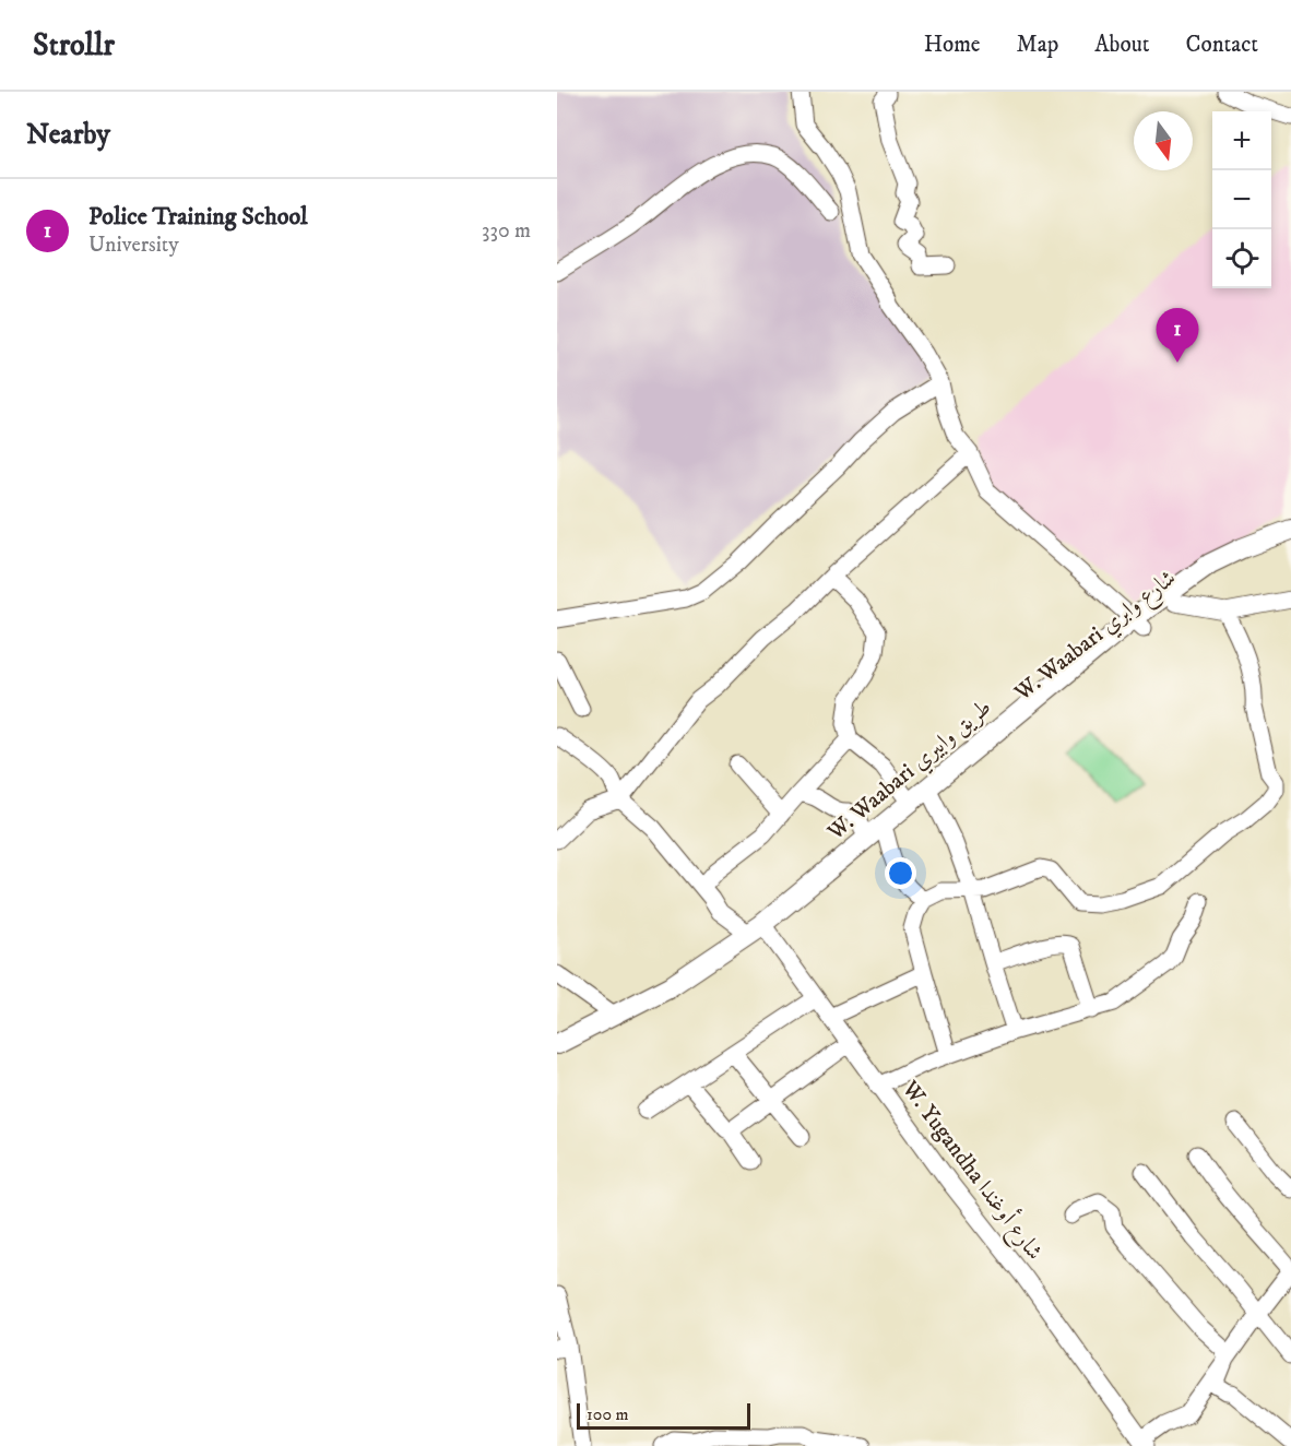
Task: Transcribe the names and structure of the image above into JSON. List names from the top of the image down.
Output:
{
  "streets": {
    "main road": ["W. Waabari شارع وابري", "W. Waabari طريق وابيري"],
    "street": ["W. Yugandha شارع أوغندا"]
  },
  "crossings": [
    ["W. Waabari شارع وابري", "W. Waabari طريق وابيري"],
    ["W. Waabari شارع وابري", "W. Yugandha شارع أوغندا"],
    ["W. Waabari طريق وابيري", "W. Yugandha شارع أوغندا"]
  ],
  "scale_bar": "100 m",
  "north": "bottom",
  "page": {
    "header": "Strollr",
    "nav": [
      "Home",
      "Map",
      "About",
      "Contact"
    ],
    "heading": "Nearby",
    "map_buttons": ["+", "−"],
    "list": [
      {
        "mark": "1",
        "name": "Police Training School",
        "note": "University",
        "value": "330 m"
      }
    ],
    "pins": "1",
    "scale": "100 m"
  }
}
